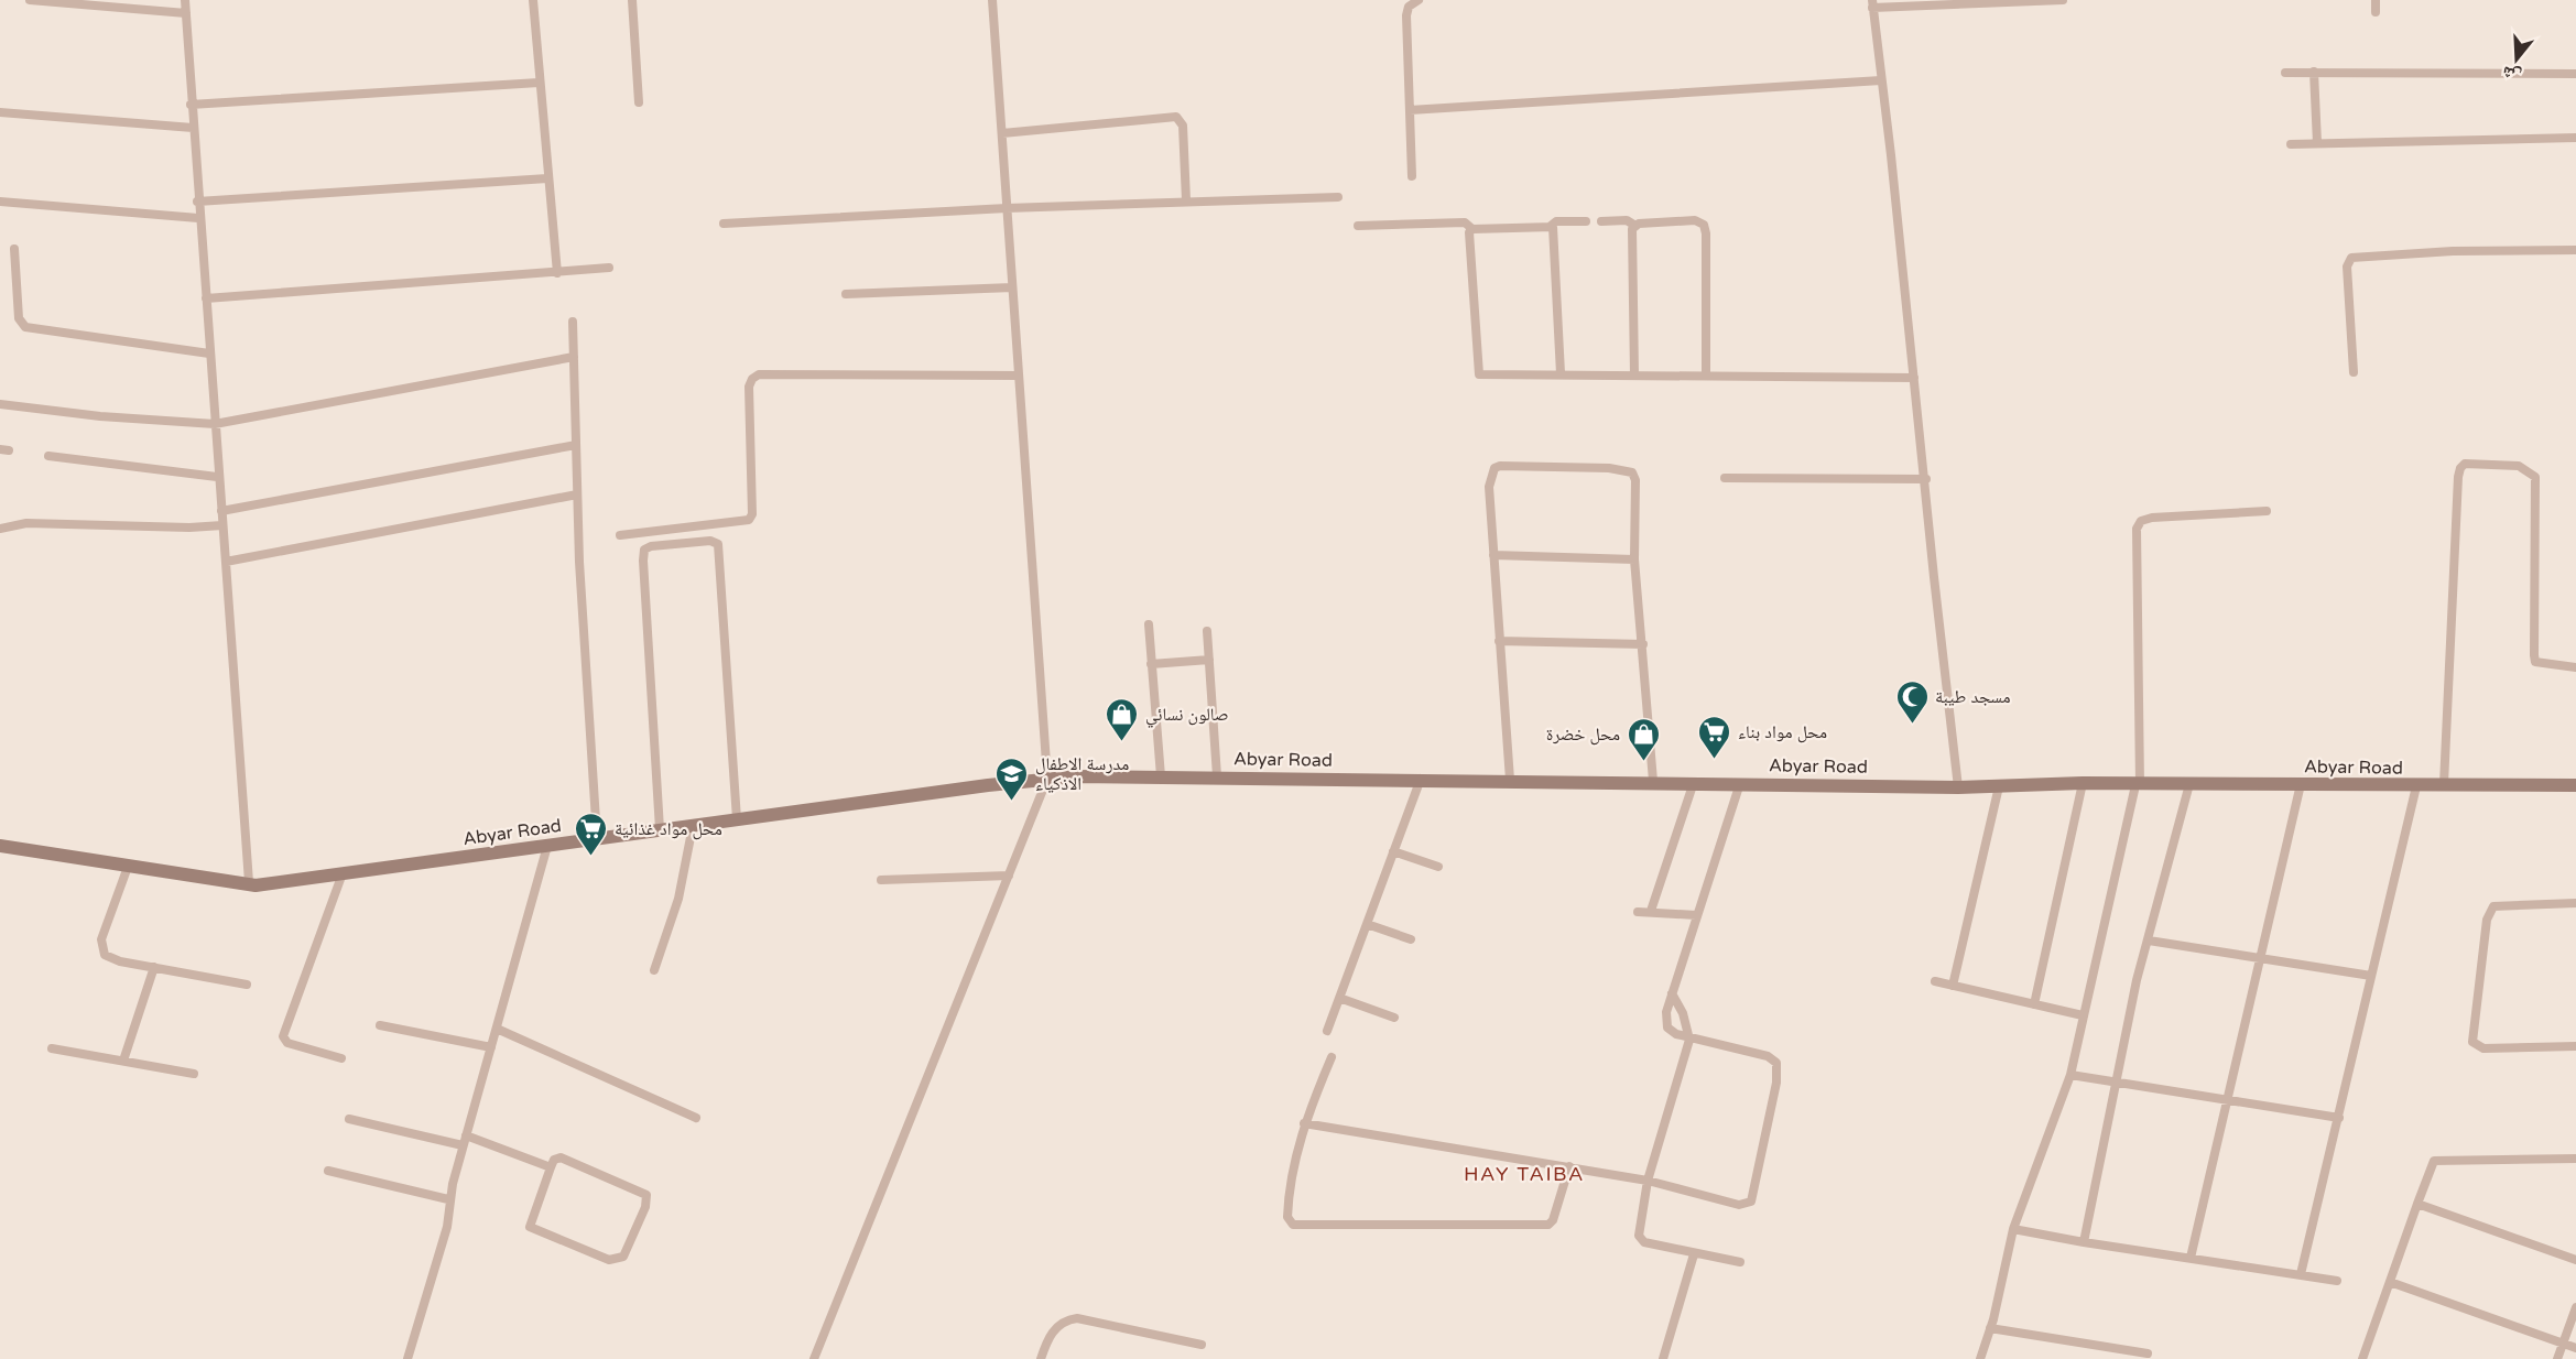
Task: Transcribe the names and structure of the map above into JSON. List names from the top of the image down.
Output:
{
  "streets": {
    "main road": ["Abyar Road"]
  },
  "districts": ["HAY TAIBA"],
  "places": {
    "mosque": ["مسجد طيبة"],
    "shop": ["صالون نسائي", "محل خضرة"],
    "supermarket": ["محل مواد بناء", "محل مواد غذائية"],
    "school or university": ["مدرسة الاطفال الاذكياء"]
  },
  "north": "bottom"
}
